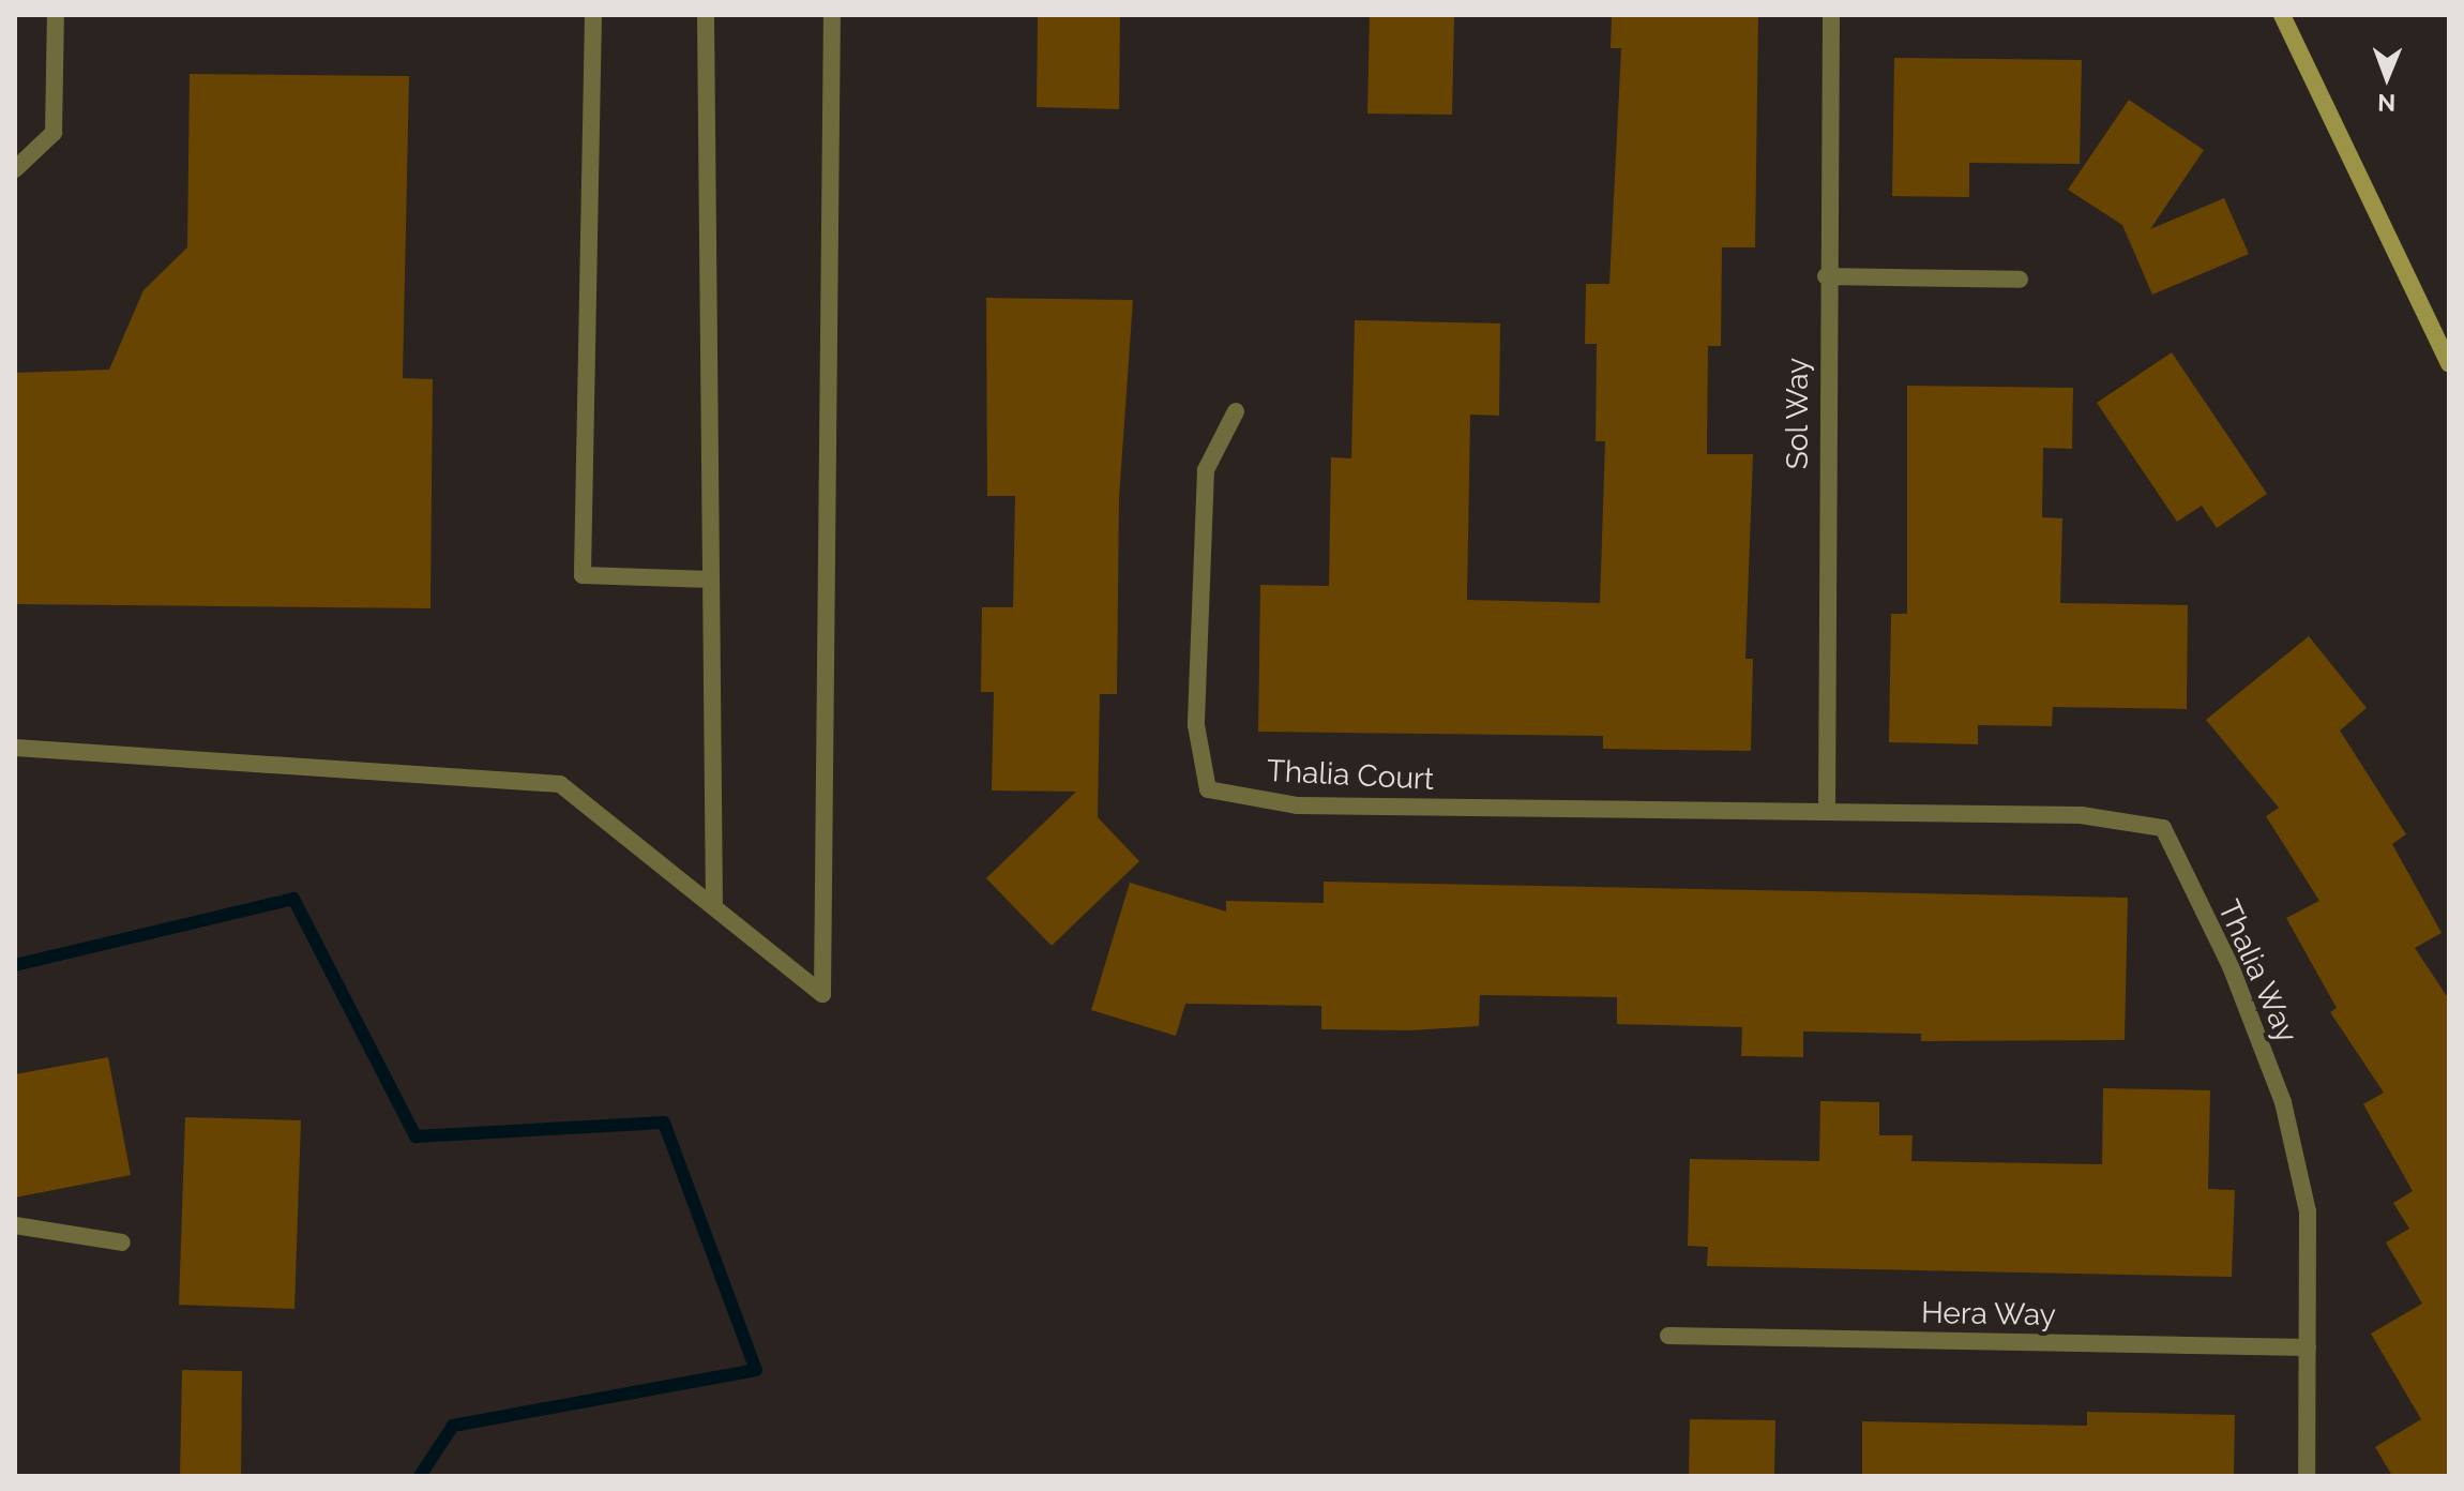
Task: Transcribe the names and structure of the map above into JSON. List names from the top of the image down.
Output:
{
  "streets": {
    "street": [
      "Sol Way",
      "Thalia Court",
      "Thalia Way",
      "Hera Way"
    ]
  },
  "crossings": [
    ["Sol Way", "Thalia Court"],
    ["Sol Way", "Thalia Way"],
    ["Thalia Court", "Thalia Way"],
    ["Thalia Way", "Hera Way"]
  ],
  "north": "bottom"
}
